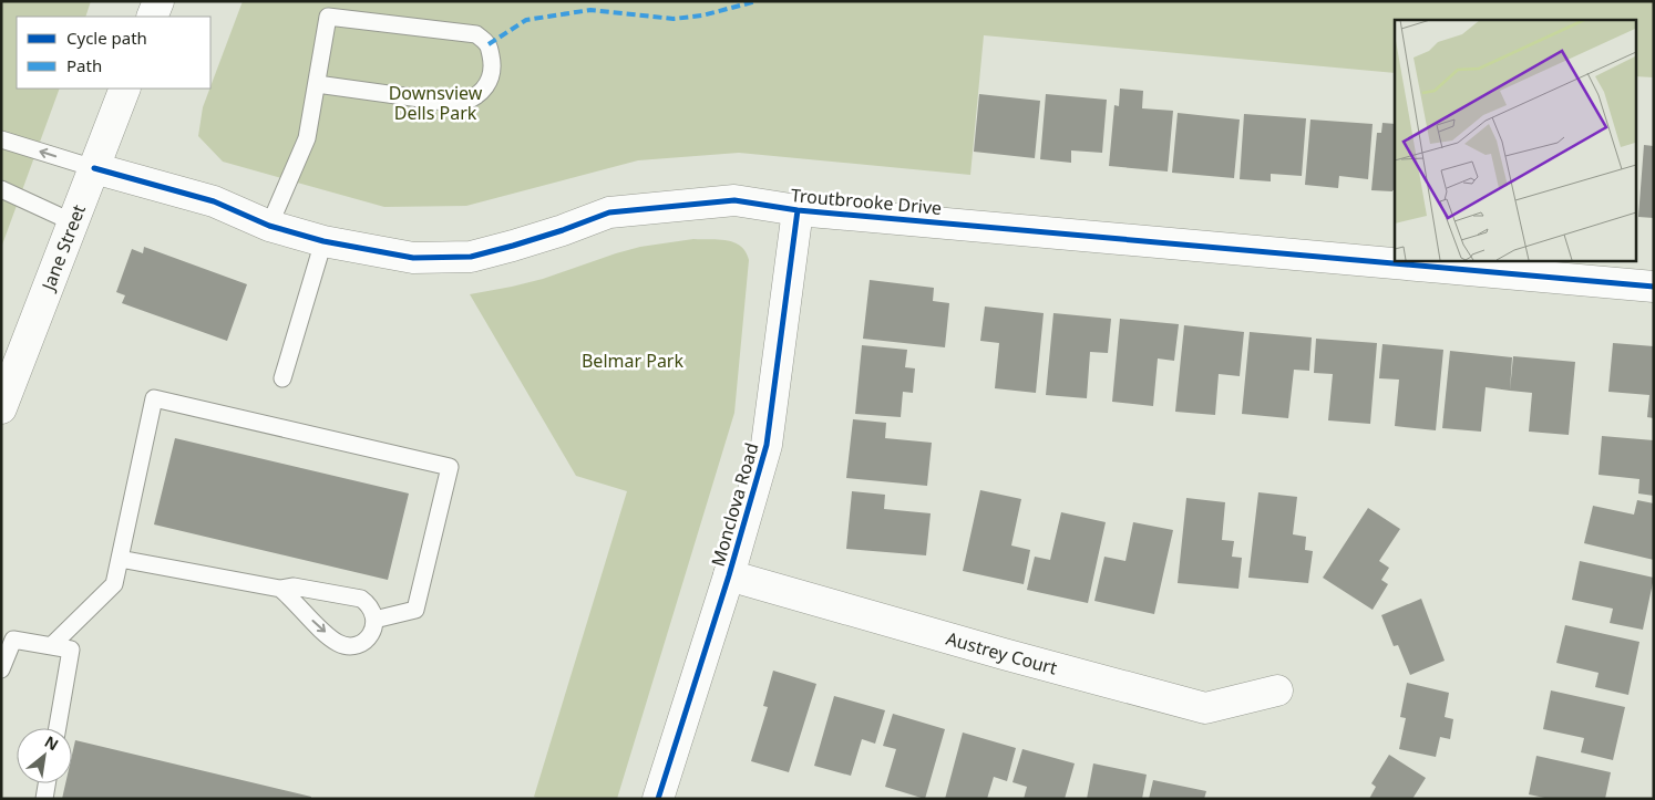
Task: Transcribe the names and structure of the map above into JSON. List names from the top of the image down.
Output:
{
  "streets": {
    "street": [
      "Troutbrooke Drive",
      "Jane Street",
      "Monclova Road",
      "Austrey Court"
    ]
  },
  "crossings": [
    ["Troutbrooke Drive", "Jane Street"],
    ["Troutbrooke Drive", "Monclova Road"],
    ["Monclova Road", "Austrey Court"]
  ],
  "parks": ["Downsview Dells Park", "Belmar Park"],
  "legend": ["Cycle path", "Path"],
  "north": "top right"
}
